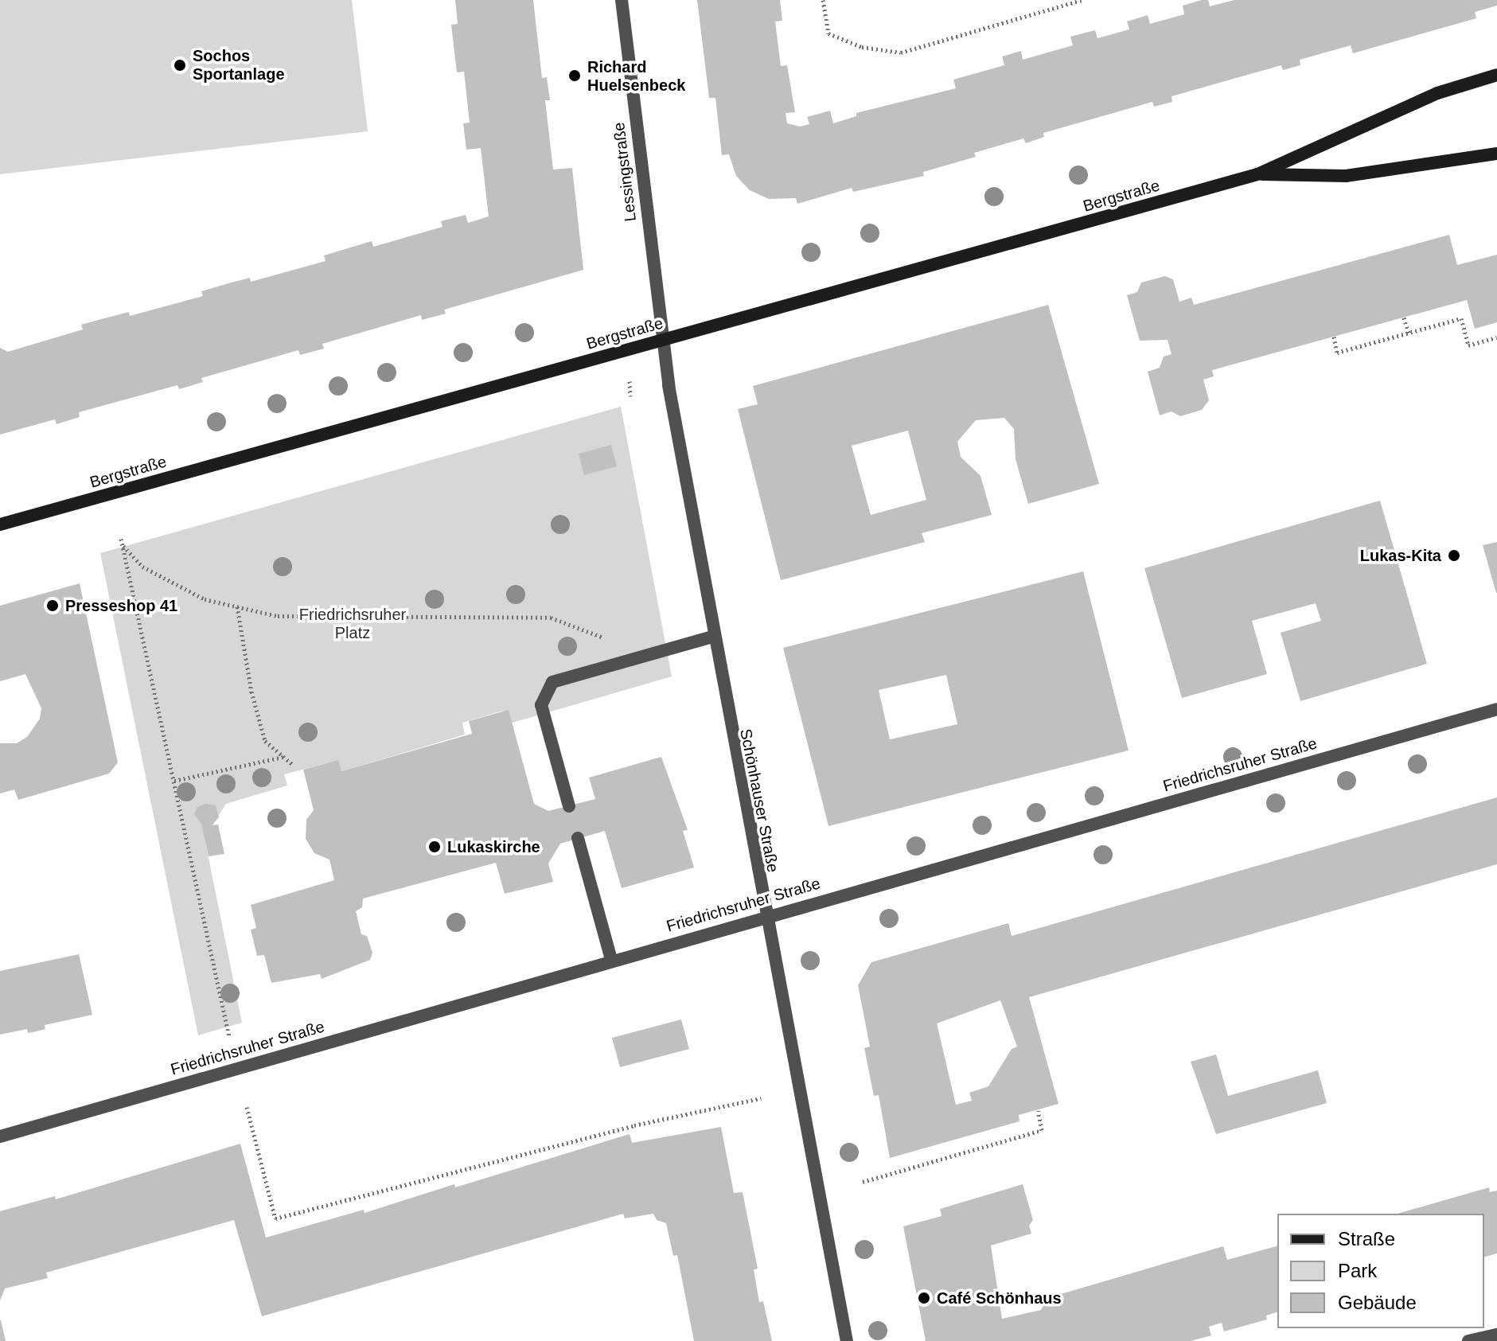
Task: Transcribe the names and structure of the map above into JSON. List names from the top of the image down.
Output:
{
  "streets": {
    "street": [
      "Lessingstraße",
      "Bergstraße",
      "Friedrichsruher Straße",
      "Schönhauser Straße"
    ]
  },
  "crossings": [
    ["Lessingstraße", "Bergstraße"],
    ["Lessingstraße", "Schönhauser Straße"],
    ["Bergstraße", "Schönhauser Straße"],
    ["Friedrichsruher Straße", "Schönhauser Straße"]
  ],
  "parks": ["Friedrichsruher Platz"],
  "places": [
    "Sochos Sportanlage",
    "Richard Huelsenbeck",
    "Lukas-Kita",
    "Presseshop 41",
    "Lukaskirche",
    "Café Schönhaus"
  ],
  "legend": ["Straße", "Park", "Gebäude"]
}
